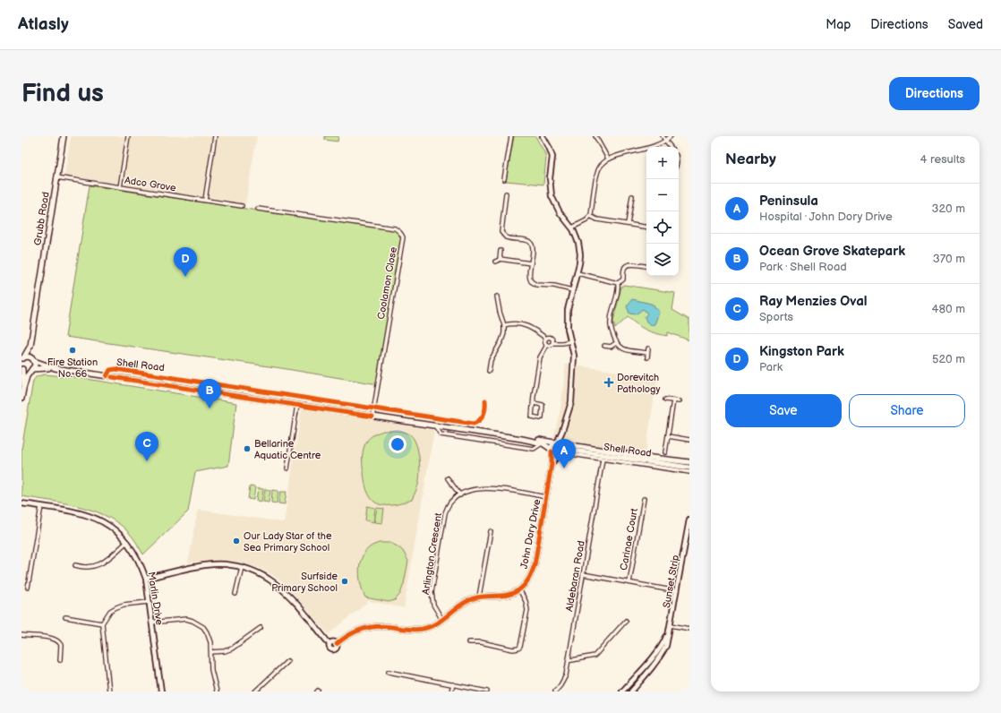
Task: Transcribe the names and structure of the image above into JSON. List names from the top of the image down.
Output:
{
  "streets": {
    "main road": ["Grubb Road", "Shell Road"],
    "street": [
      "Adco Grove",
      "Coolamon Close",
      "John Dory Drive",
      "Carinae Court",
      "Arlington Crescent",
      "Aldebaran Road",
      "Sunset Strip",
      "Marlin Drive"
    ]
  },
  "crossings": [
    ["Adco Grove", "Grubb Road"],
    ["Grubb Road", "Shell Road"],
    ["Coolamon Close", "Shell Road"],
    ["Shell Road", "John Dory Drive"],
    ["Shell Road", "Aldebaran Road"],
    ["John Dory Drive", "Arlington Crescent"]
  ],
  "places": {
    "other": [
      "Fire Station No. 66",
      "Bellarine Aquatic Centre",
      "Our Lady Star of the Sea Primary School",
      "Surfside Primary School"
    ],
    "health": ["Dorevitch Pathology"]
  },
  "page": {
    "header": "Atlasly",
    "nav": ["Map", "Directions", "Saved"],
    "buttons": [
      "Directions",
      ["Save", "Share"]
    ],
    "title": "Find us",
    "heading": ["Nearby", "4 results"],
    "map_buttons": ["+", "−"],
    "list": [
      {
        "mark": "A",
        "name": "Peninsula",
        "note": "Hospital · John Dory Drive",
        "value": "320 m"
      },
      {
        "mark": "B",
        "name": "Ocean Grove Skatepark",
        "note": "Park · Shell Road",
        "value": "370 m"
      },
      {
        "mark": "C",
        "name": "Ray Menzies Oval",
        "note": "Sports",
        "value": "480 m"
      },
      {
        "mark": "D",
        "name": "Kingston Park",
        "note": "Park",
        "value": "520 m"
      }
    ],
    "pins": [
      "D",
      "B",
      "C",
      "A"
    ]
  }
}
